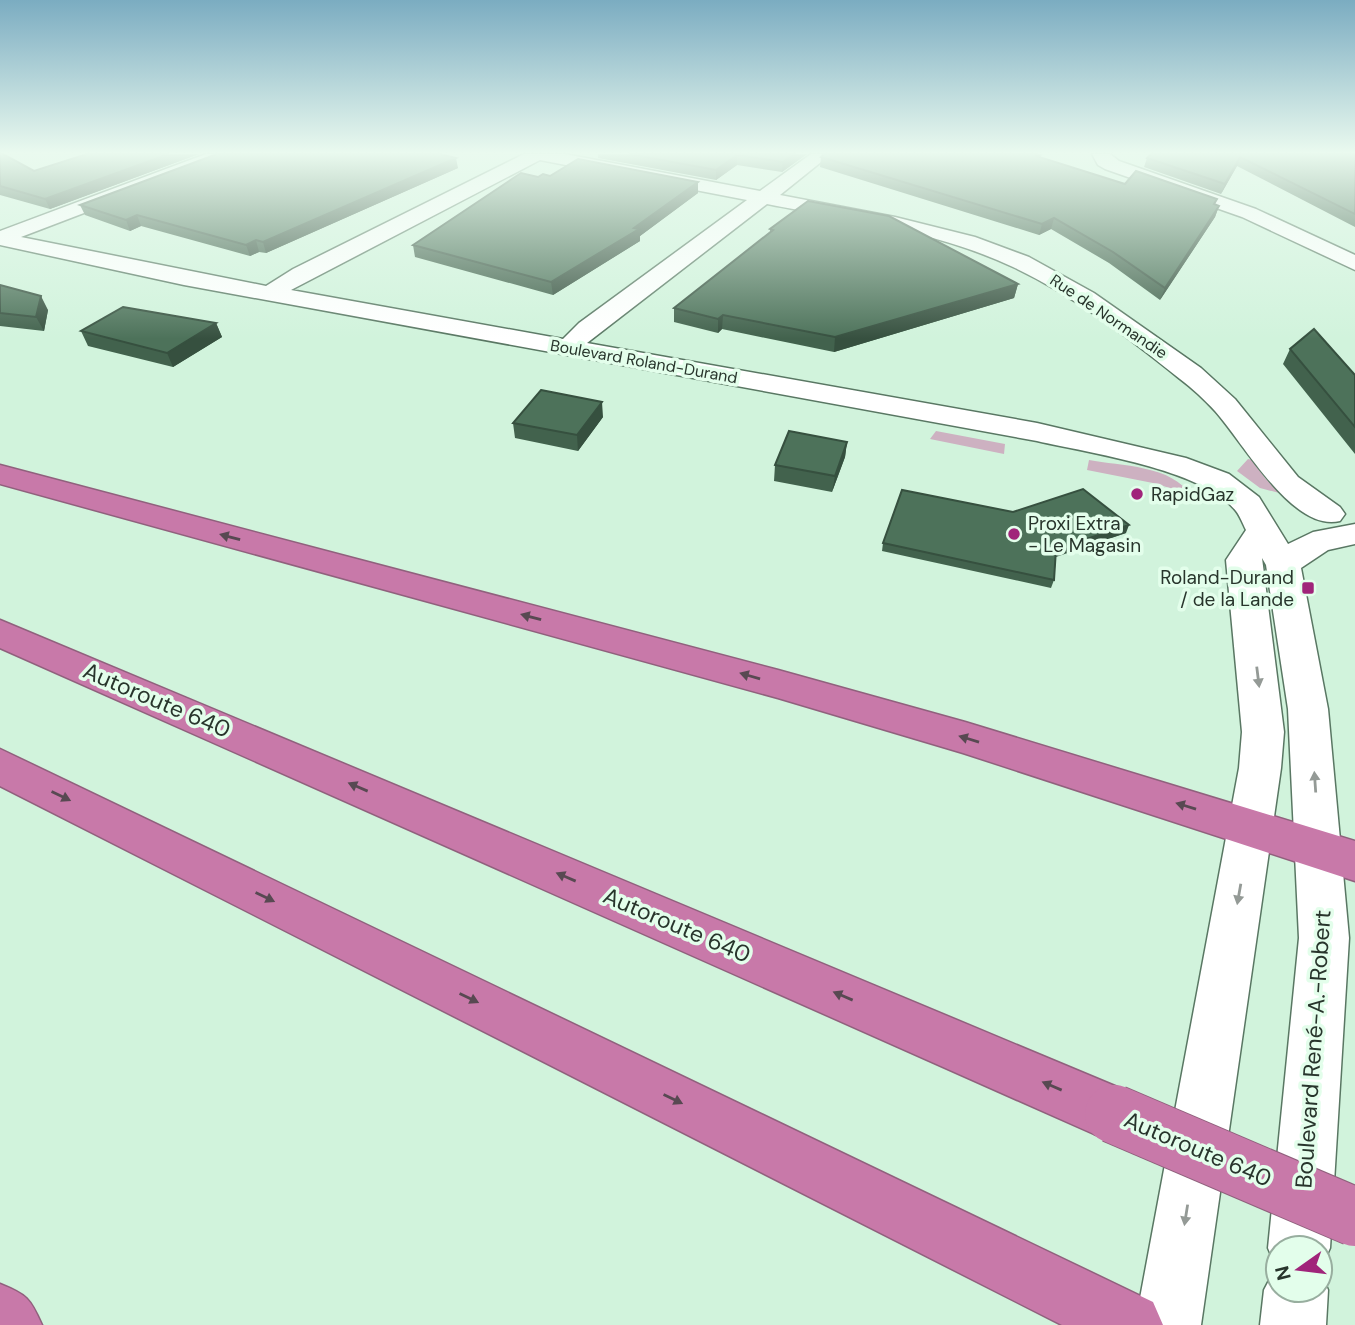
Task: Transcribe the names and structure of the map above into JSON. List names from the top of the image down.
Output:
{
  "streets": {
    "highway": ["Autoroute 640"],
    "street": ["Rue de Normandie", "Boulevard Roland-Durand", "Boulevard René-A.-Robert"]
  },
  "crossings": [
    ["Boulevard Roland-Durand", "Boulevard René-A.-Robert"]
  ],
  "places": {
    "other": ["RapidGaz", "Proxi Extra - Le Magasin"],
    "transit": ["Roland-Durand / de la Lande"]
  },
  "north": "left"
}
